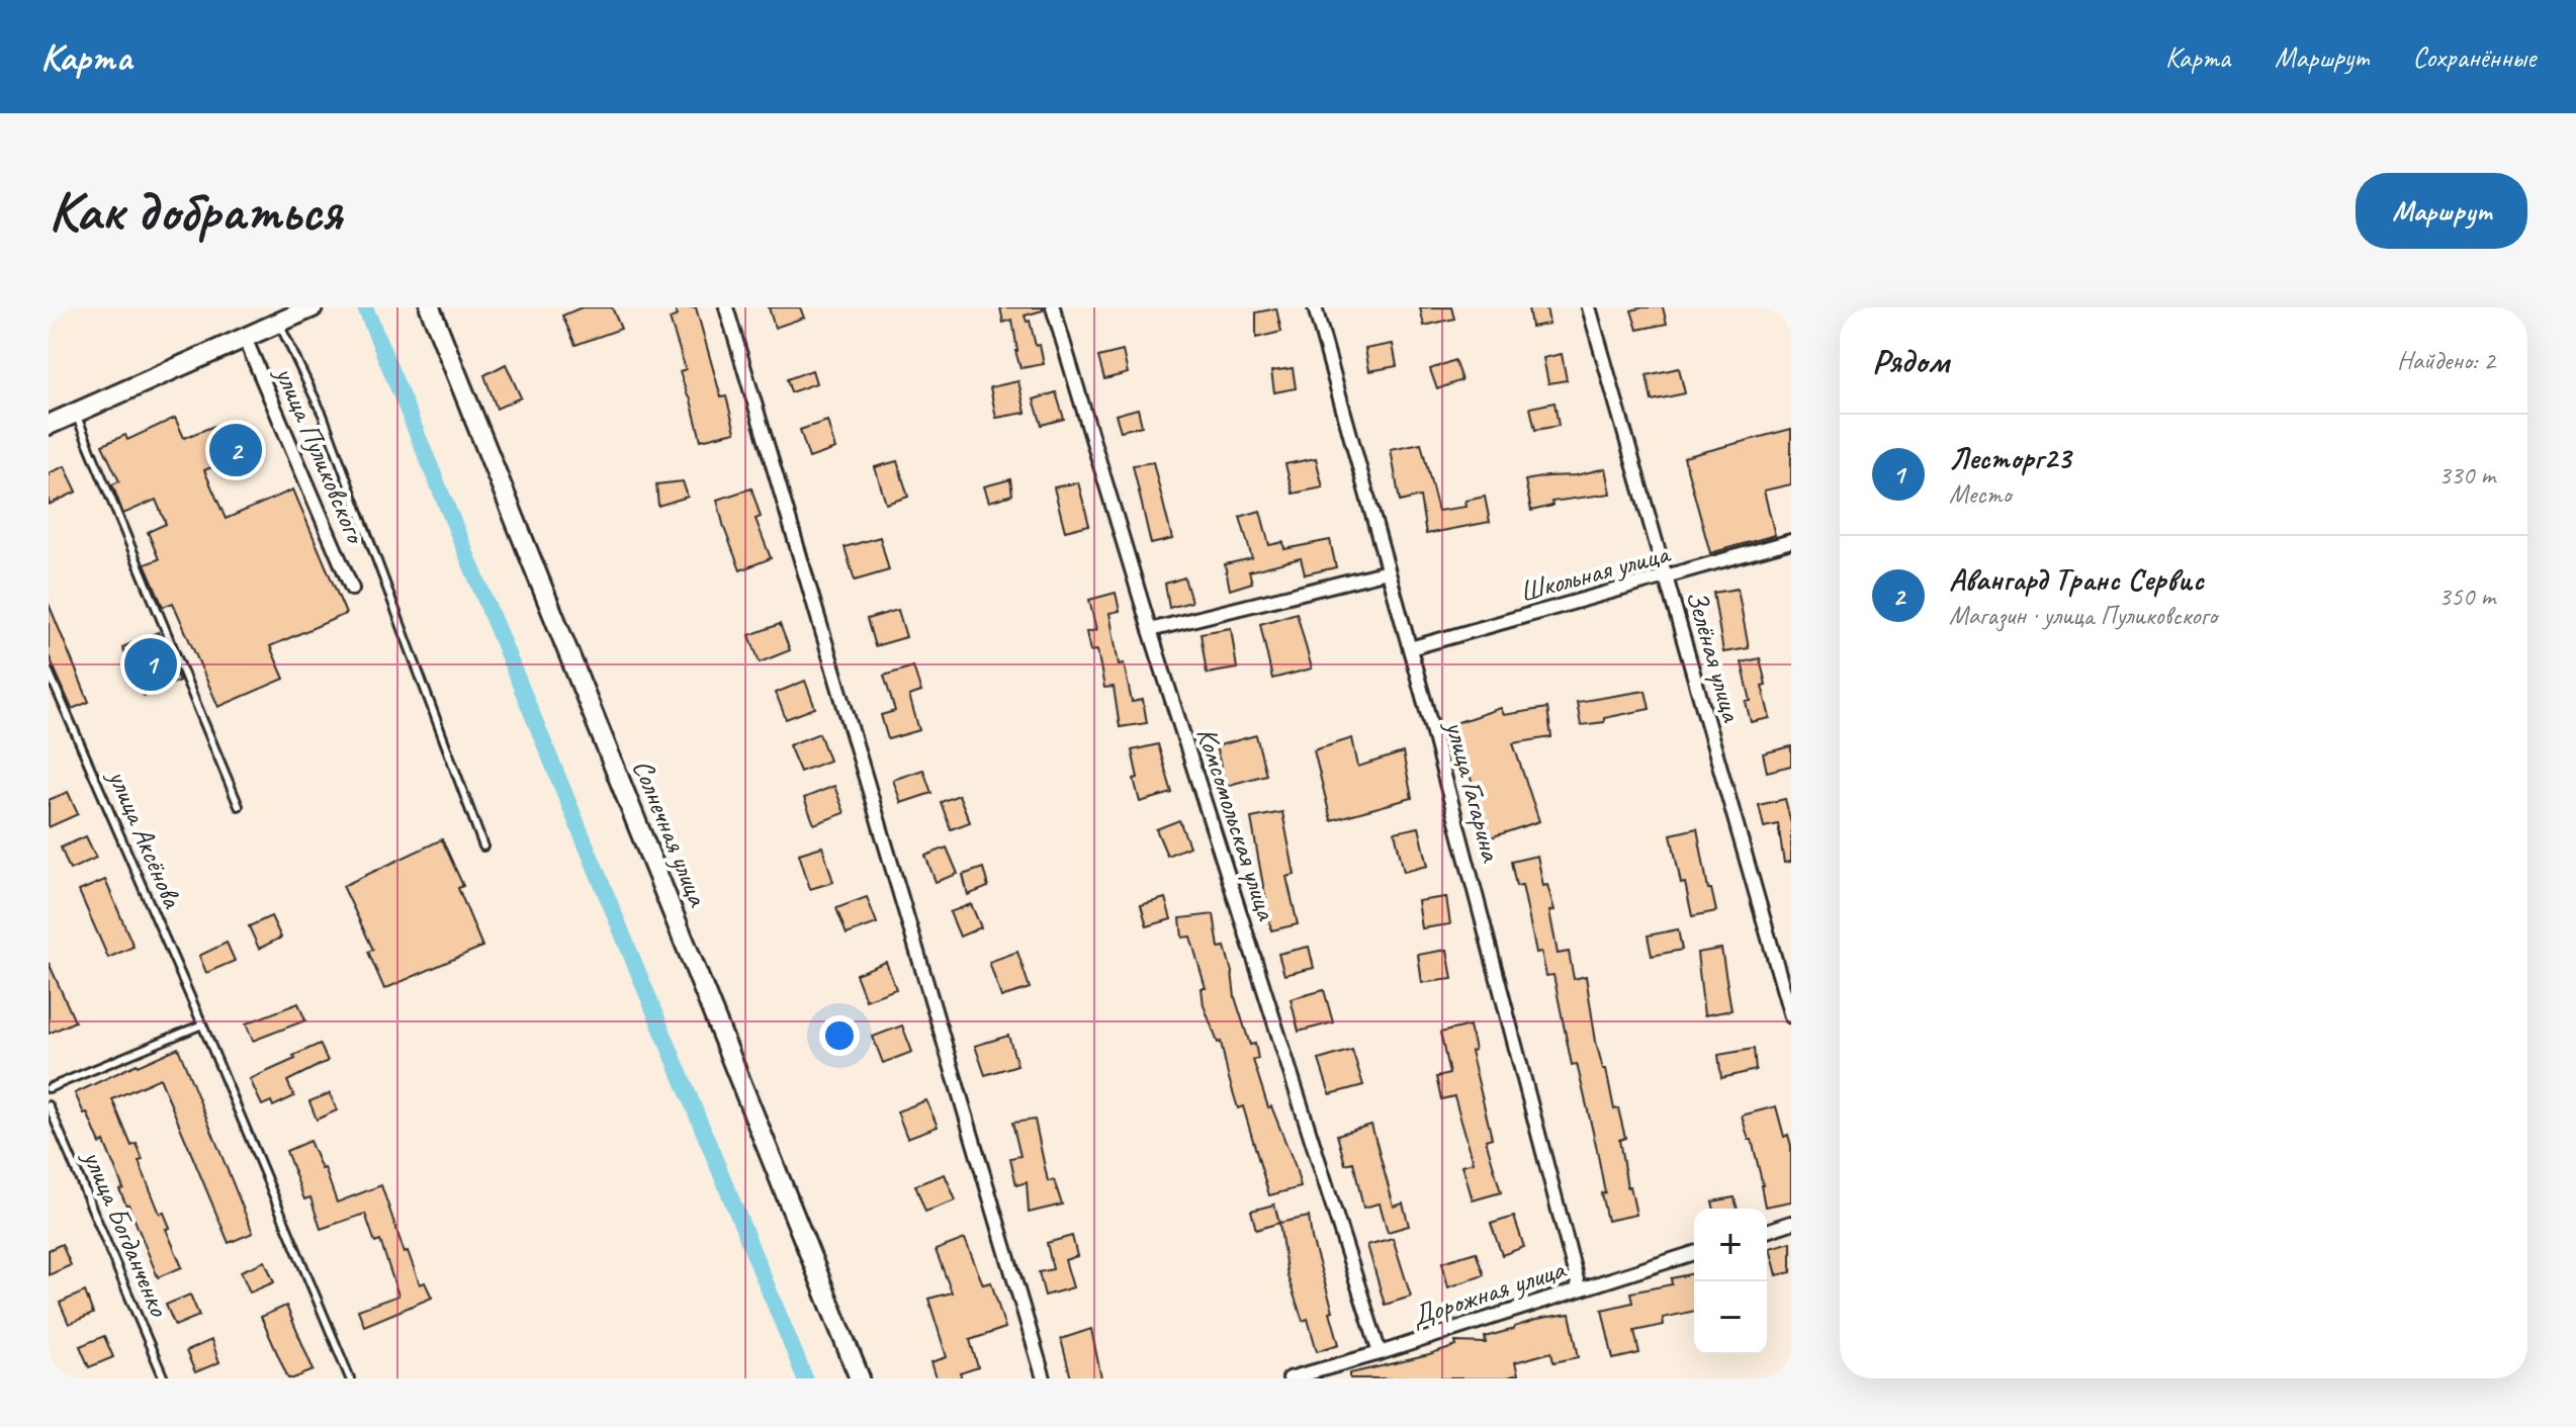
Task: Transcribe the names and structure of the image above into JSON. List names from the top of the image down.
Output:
{
  "streets": {
    "main road": ["Солнечная улица"],
    "street": [
      "улица Пуликовского",
      "Школьная улица",
      "Зелёная улица",
      "улица Гагарина",
      "Комсомольская улица",
      "Дорожная улица"
    ],
    "lane": ["улица Аксёнова", "улица Богданченко"]
  },
  "crossings": [
    ["Школьная улица", "Зелёная улица"],
    ["Школьная улица", "улица Гагарина"],
    ["улица Гагарина", "Дорожная улица"],
    ["Комсомольская улица", "Дорожная улица"]
  ],
  "page": {
    "header": "Карта",
    "nav": ["Карта", "Маршрут", "Сохранённые"],
    "buttons": "Маршрут",
    "title": "Как добраться",
    "heading": ["Рядом", "Найдено: 2"],
    "list": [
      {
        "mark": "1",
        "name": "Лесторг23",
        "note": "Место",
        "value": "330 m"
      },
      {
        "mark": "2",
        "name": "Авангард Транс Сервис",
        "note": "Магазин · улица Пуликовского",
        "value": "350 m"
      }
    ],
    "pins": ["2", "1"],
    "map_buttons": ["+", "−"]
  }
}
